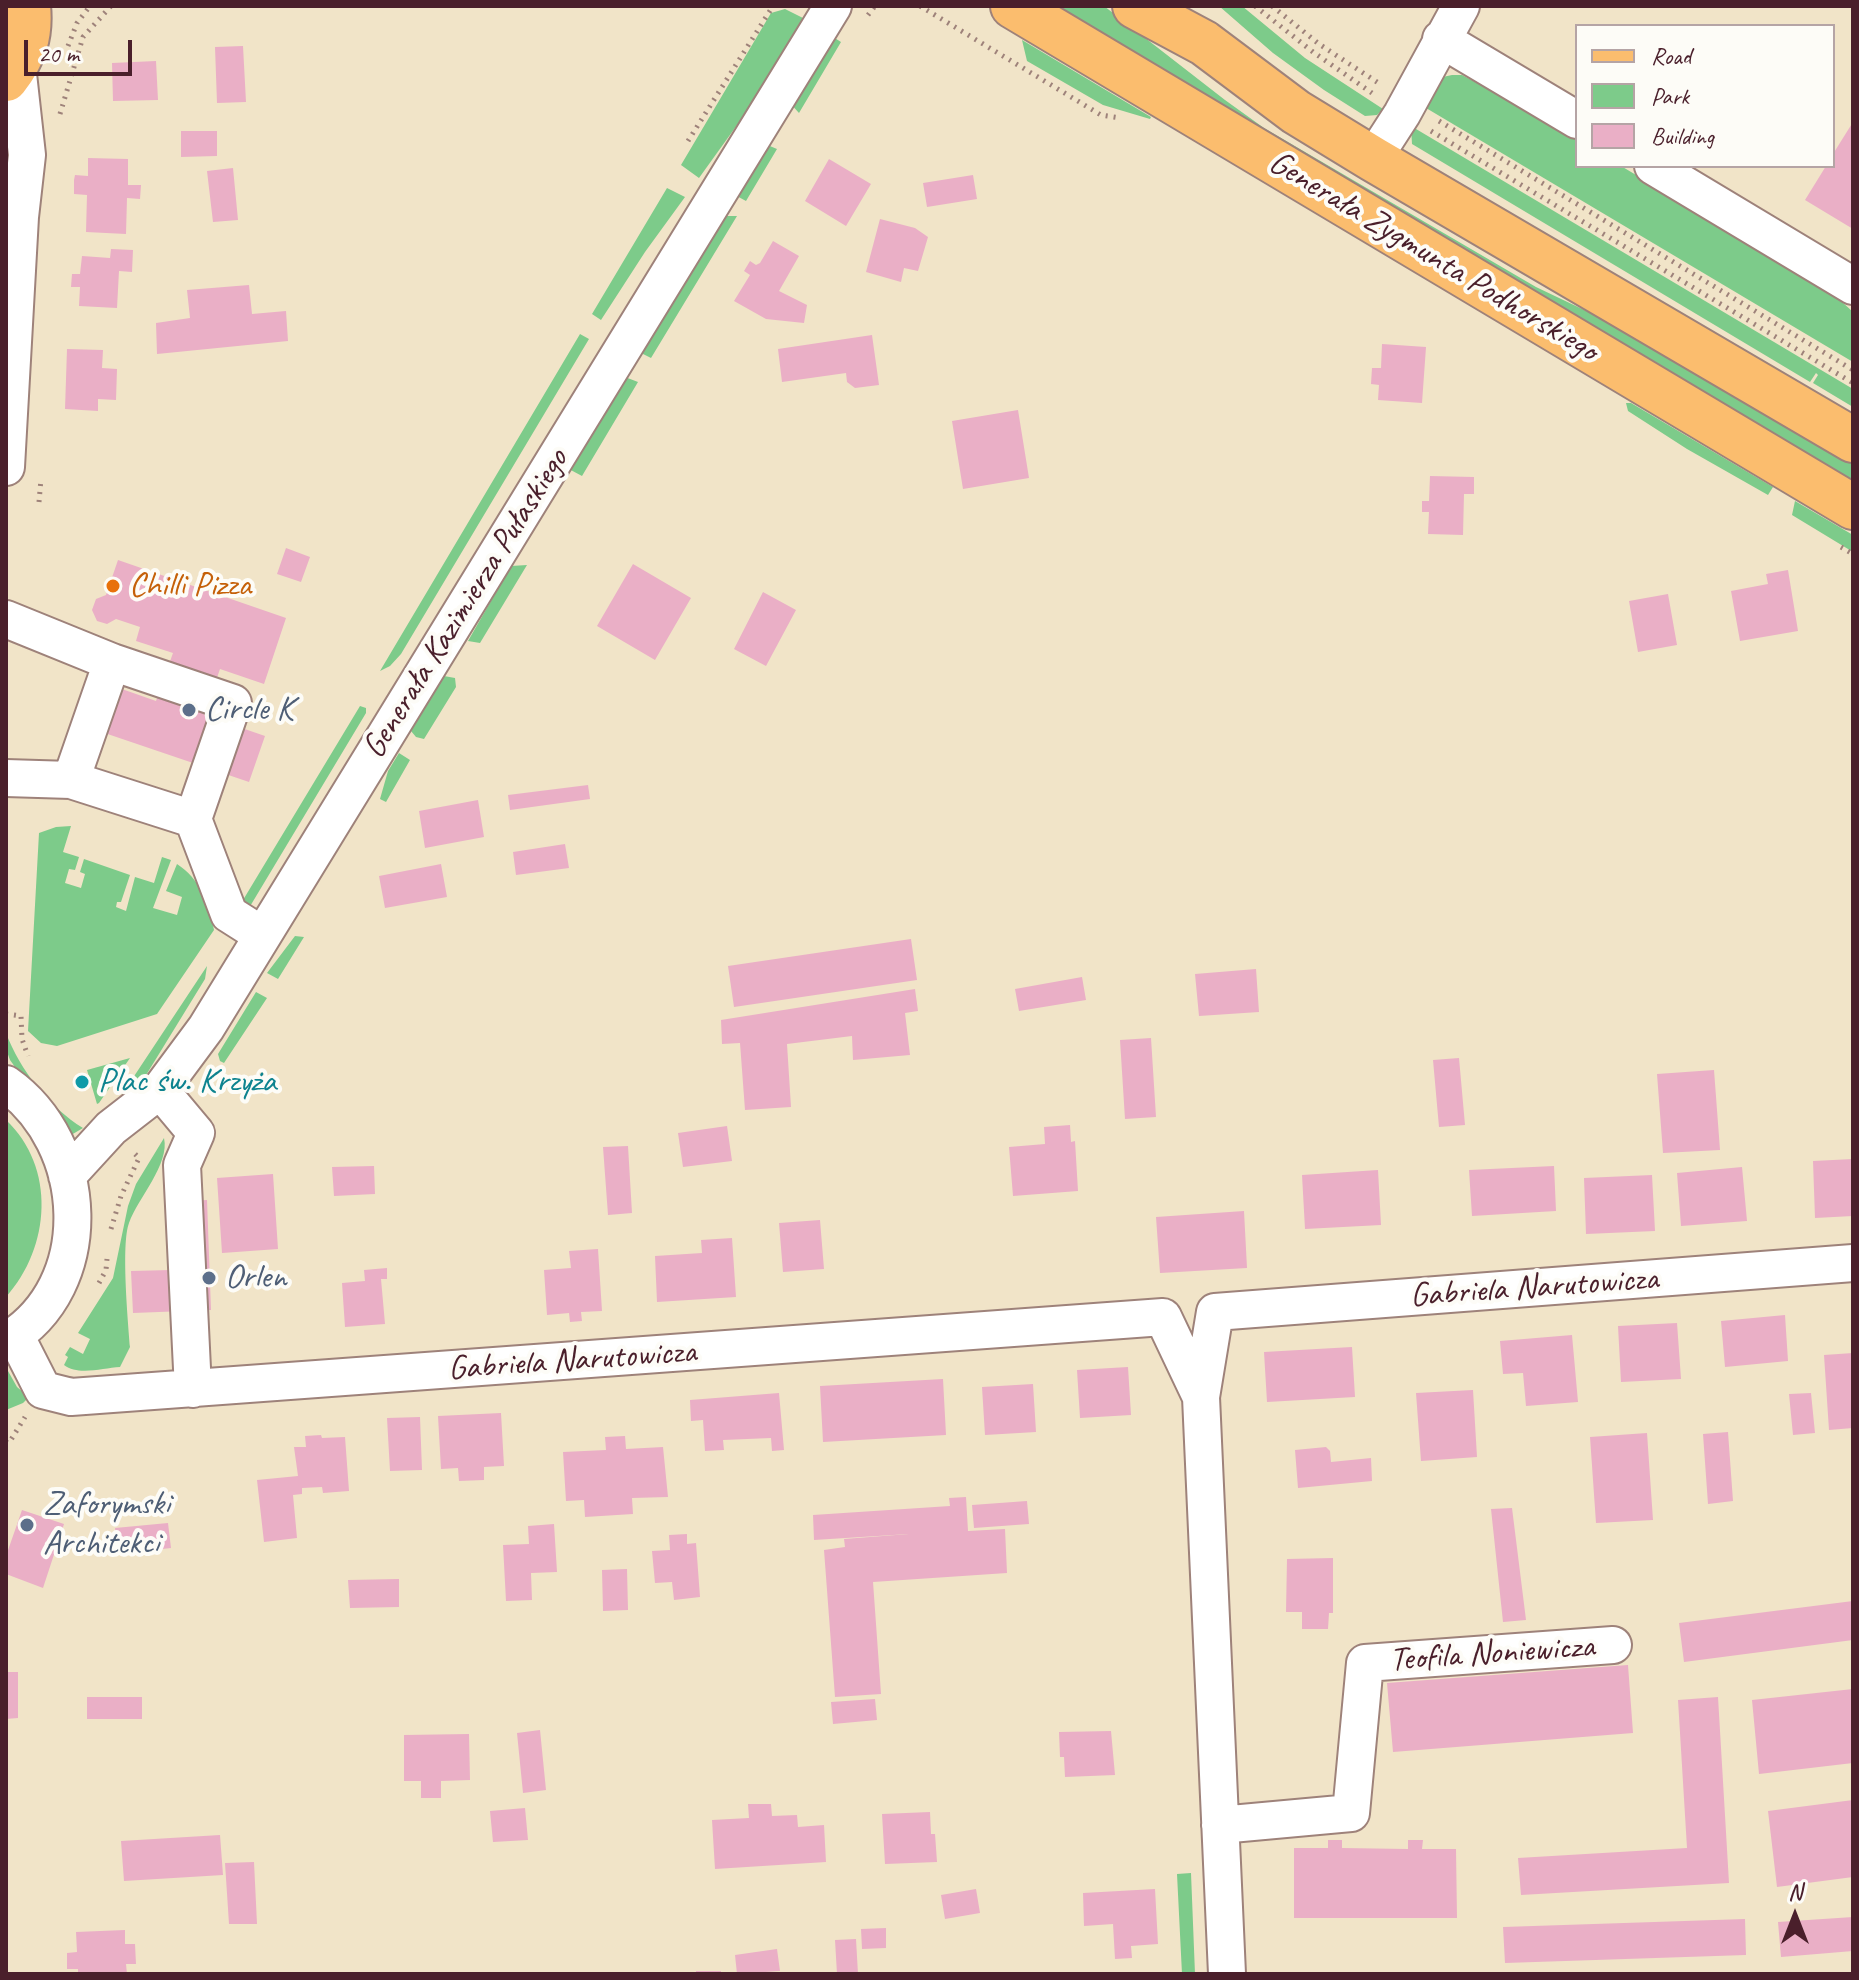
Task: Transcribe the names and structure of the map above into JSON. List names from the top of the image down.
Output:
{
  "streets": {
    "main road": ["Generała Zygmunta Podhorskiego"],
    "street": ["Generała Kazimierza Pułaskiego", "Gabriela Narutowicza", "Teofila Noniewicza"]
  },
  "places": [
    "Chilli Pizza",
    "Circle K",
    "Plac św. Krzyża",
    "Orlen",
    "Zaforymski Architekci"
  ],
  "legend": ["Road", "Park", "Building"],
  "scale_bar": "20 m",
  "north": "top"
}
